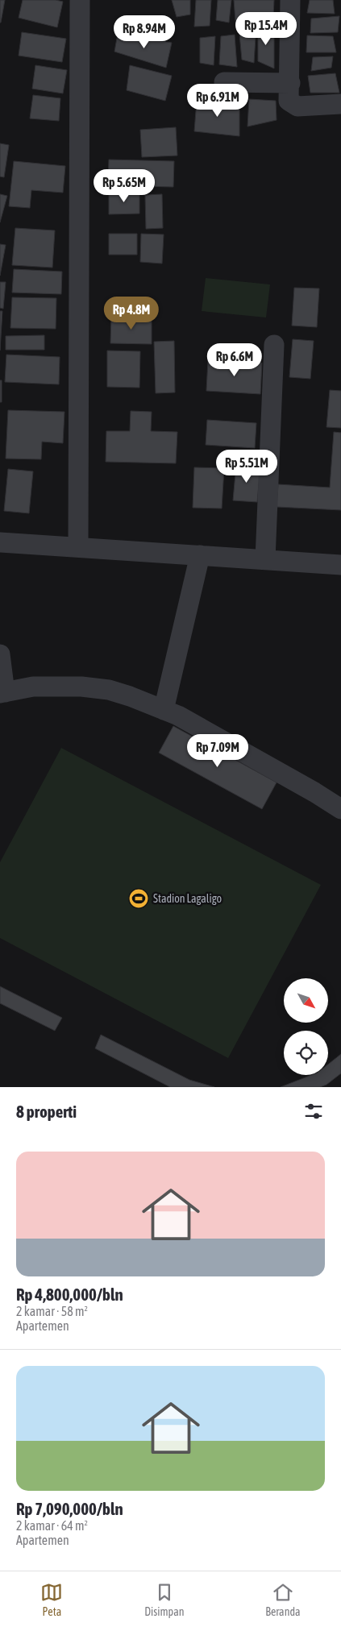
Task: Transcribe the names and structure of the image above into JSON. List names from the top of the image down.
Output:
{
  "places": {
    "sports": ["Stadion Lagaligo"]
  },
  "north": "bottom right",
  "page": {
    "price": [
      "Rp 15.4M",
      "Rp 8.94M",
      "Rp 6.91M",
      "Rp 5.65M",
      "Rp 4.8M",
      "Rp 6.6M",
      "Rp 5.51M",
      "Rp 7.09M"
    ],
    "heading": "8 properti",
    "list": [
      {
        "name": "Rp 4,800,000/bln",
        "note": "2 kamar · 58 m² · Apartemen"
      },
      {
        "name": "Rp 7,090,000/bln",
        "note": "2 kamar · 64 m² · Apartemen"
      }
    ],
    "tabs": ["Peta", "Disimpan", "Beranda"]
  }
}
